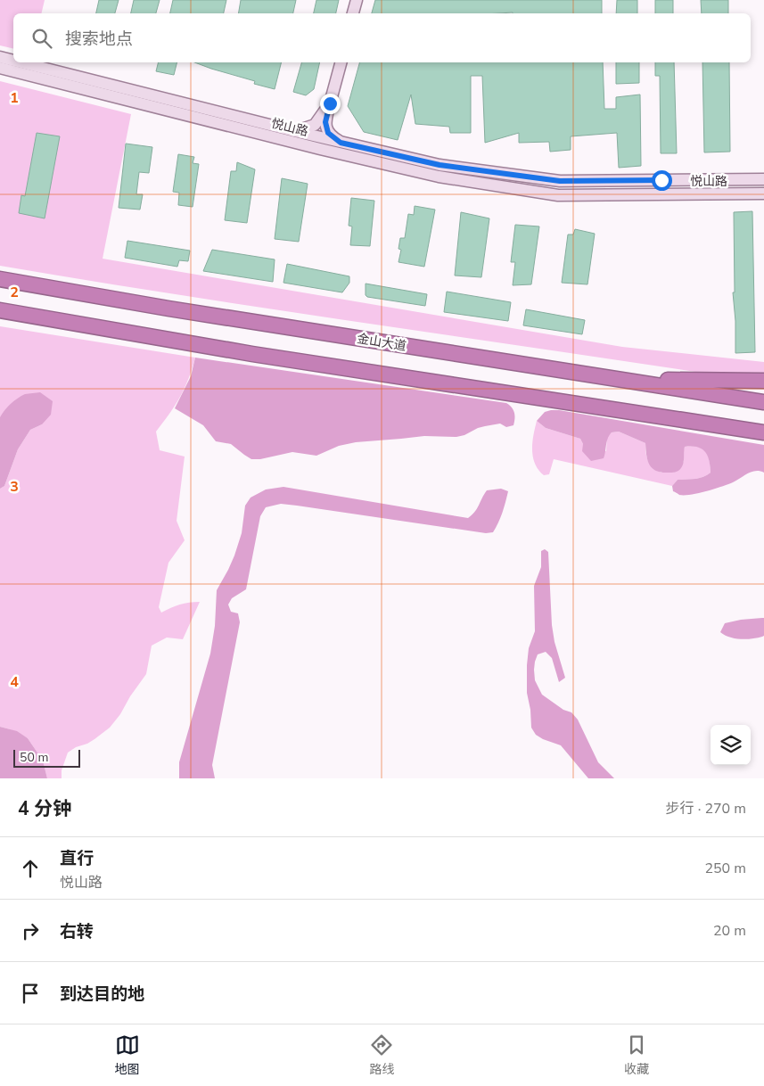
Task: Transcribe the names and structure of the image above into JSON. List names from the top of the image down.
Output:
{
  "streets": {
    "highway": ["金山大道"],
    "main road": ["悦山路"]
  },
  "scale_bar": "50 m",
  "page": {
    "search": "搜索地点",
    "scale": "50 m",
    "heading": ["4 分钟", "步行 · 270 m"],
    "list": [
      ["直行", "悦山路", "250 m"],
      ["右转", "20 m"],
      "到达目的地"
    ],
    "nav": ["地图", "路线", "收藏"]
  },
  "grid": {
    "rows": [
      "1",
      "2",
      "3",
      "4"
    ]
  }
}
